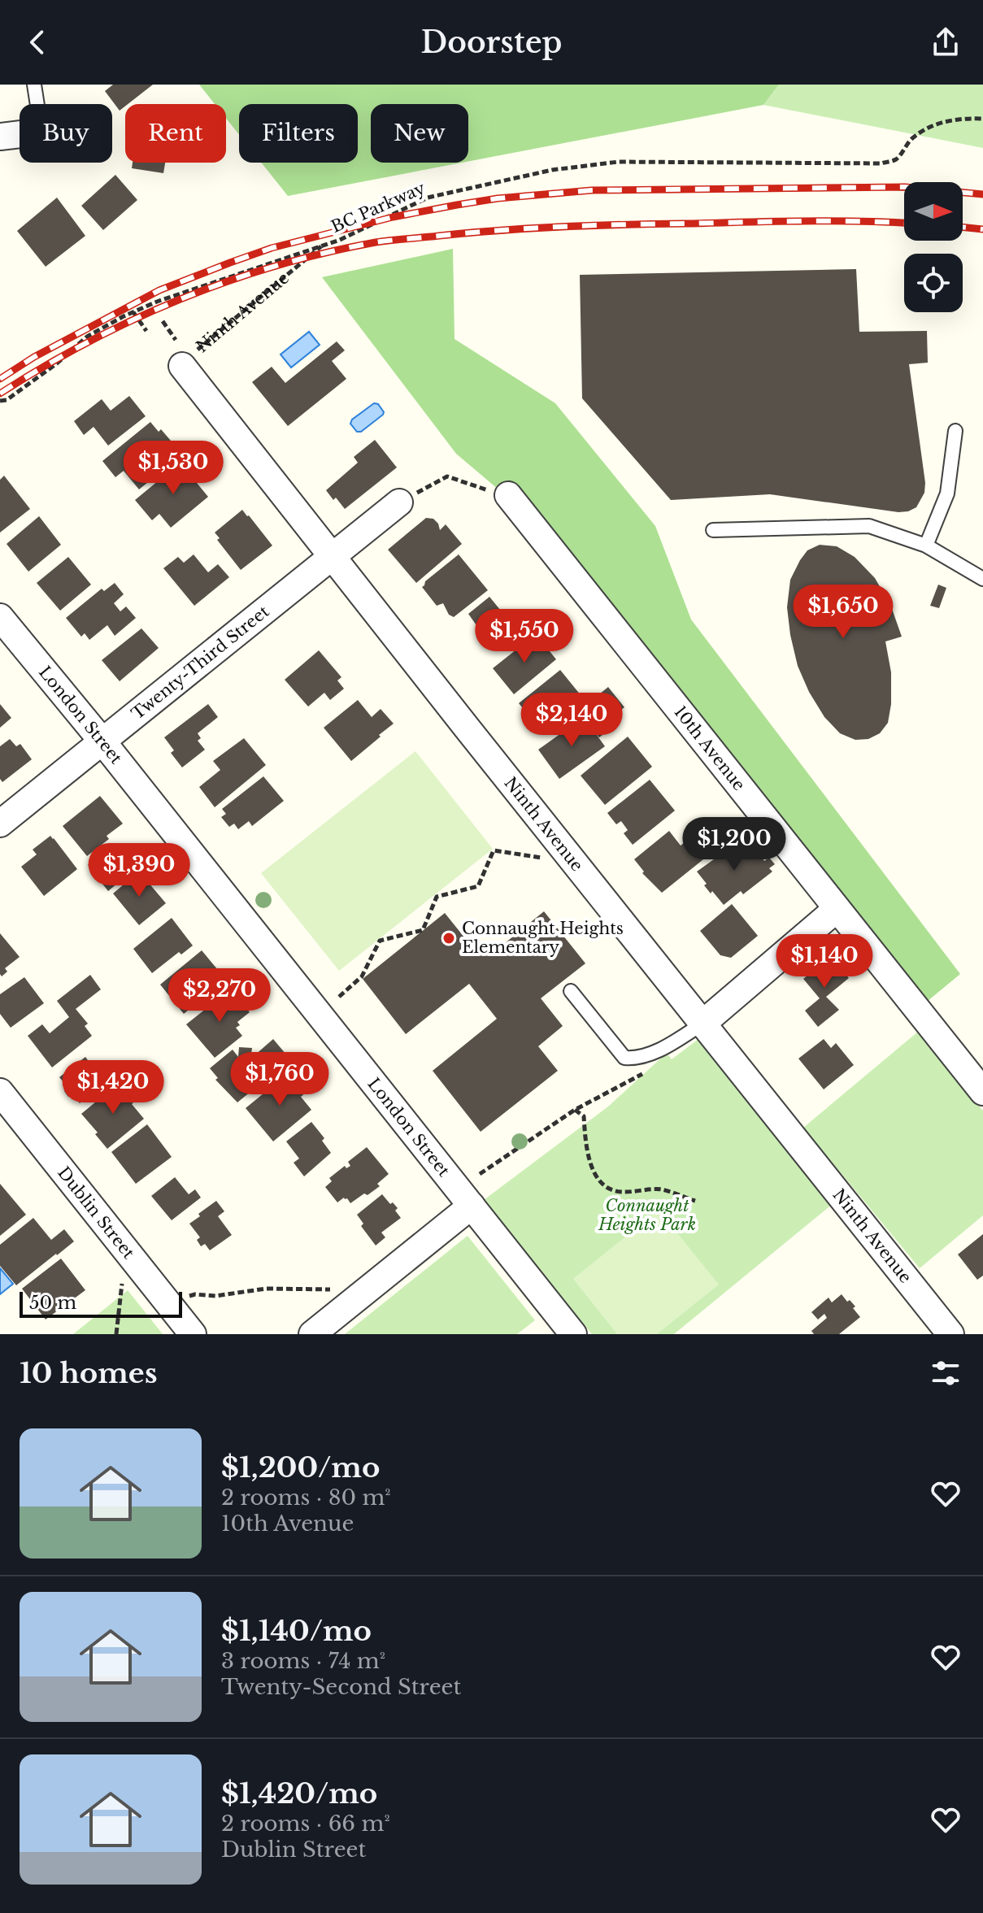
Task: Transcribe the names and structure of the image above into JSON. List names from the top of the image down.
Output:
{
  "streets": {
    "street": [
      "Ninth Avenue",
      "Twenty-Third Street",
      "London Street",
      "10th Avenue",
      "Dublin Street"
    ],
    "path": ["BC Parkway"]
  },
  "crossings": [
    ["BC Parkway", "Ninth Avenue"],
    ["Ninth Avenue", "Twenty-Third Street"],
    ["Twenty-Third Street", "London Street"]
  ],
  "parks": ["Connaught Heights Park"],
  "places": ["Connaught Heights Elementary"],
  "scale_bar": "50 m",
  "north": "right",
  "page": {
    "header": "Doorstep",
    "chip": [
      "Buy",
      "Rent",
      "Filters",
      "New"
    ],
    "price": [
      "$1,530",
      "$1,650",
      "$1,550",
      "$2,140",
      "$1,200",
      "$1,390",
      "$1,140",
      "$2,270",
      "$1,760",
      "$1,420"
    ],
    "scale": "50 m",
    "heading": "10 homes",
    "list": [
      {
        "name": "$1,200/mo",
        "note": "2 rooms · 80 m² · 10th Avenue"
      },
      {
        "name": "$1,140/mo",
        "note": "3 rooms · 74 m² · Twenty-Second Street"
      },
      {
        "name": "$1,420/mo",
        "note": "2 rooms · 66 m² · Dublin Street"
      }
    ]
  }
}
